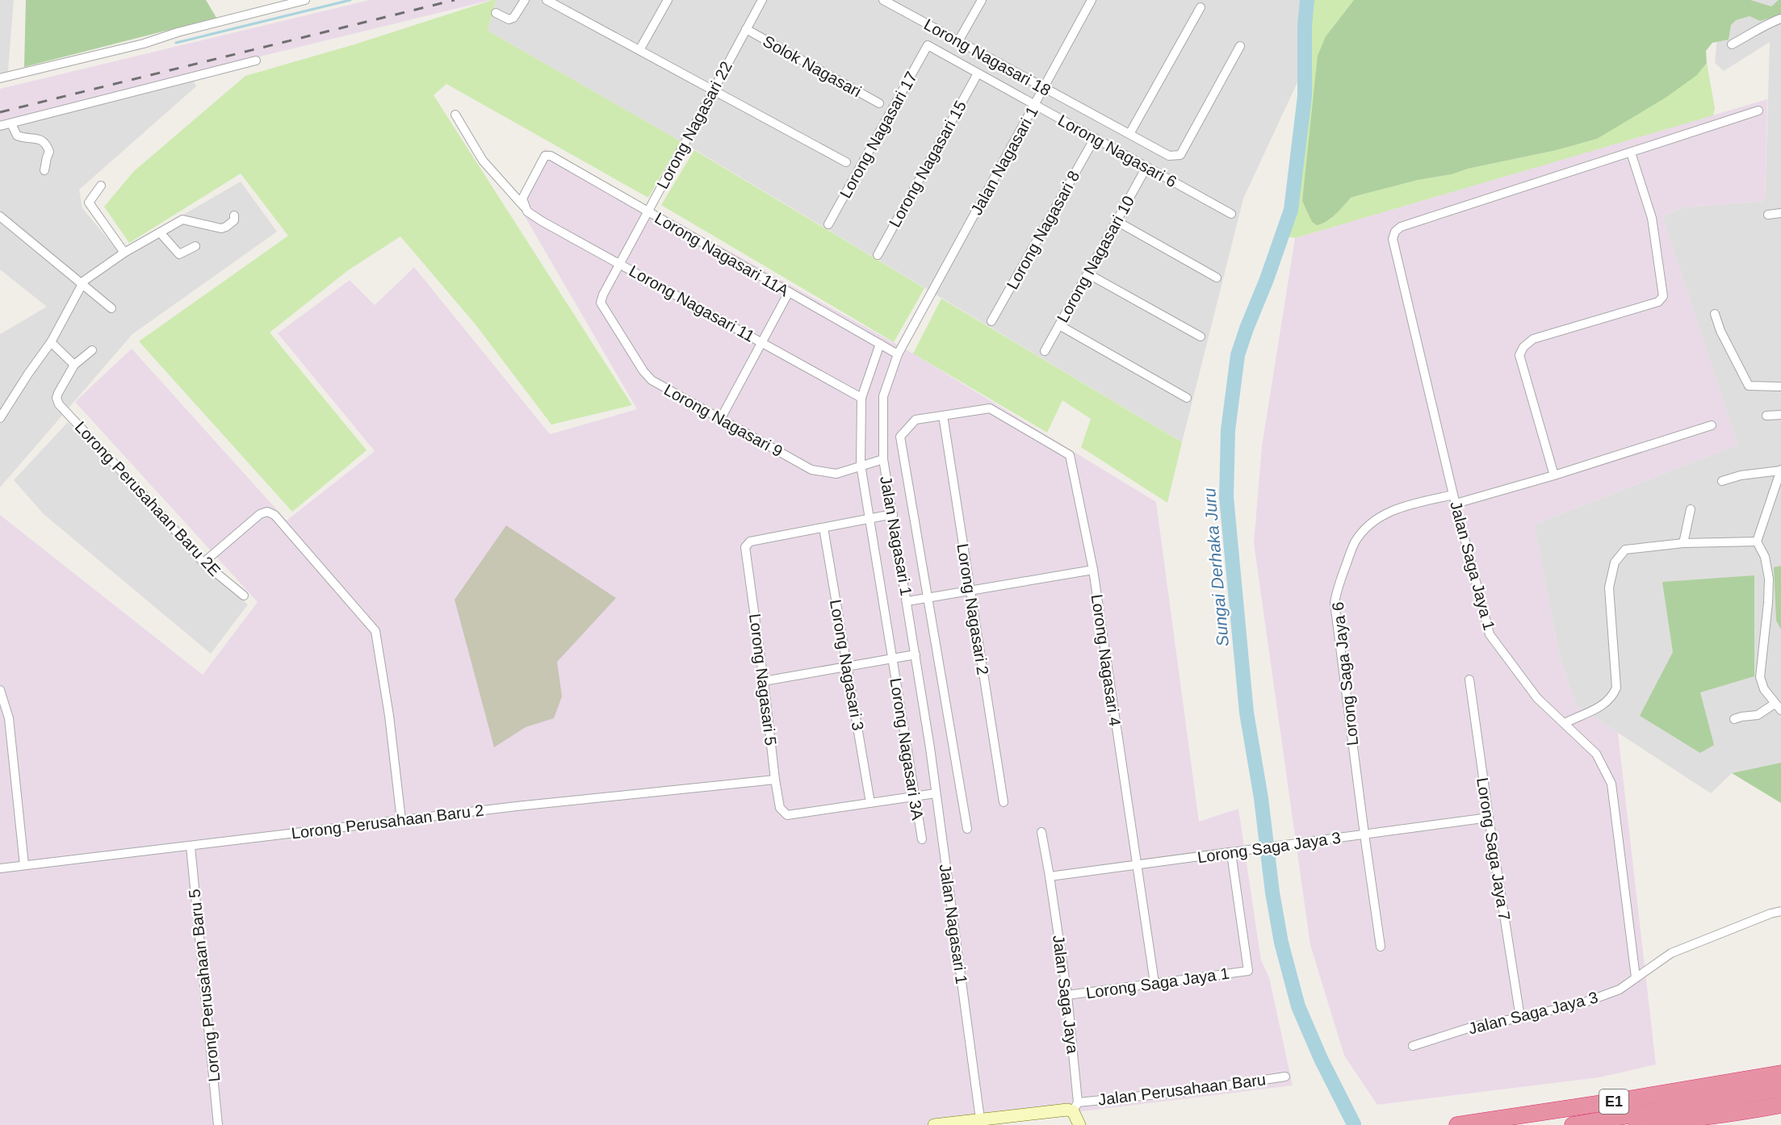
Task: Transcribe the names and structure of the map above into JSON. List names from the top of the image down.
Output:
{
  "streets": {
    "highway": ["E1"],
    "street": [
      "Lorong Nagasari 18",
      "Solok Nagasari",
      "Lorong Nagasari 22",
      "Lorong Nagasari 17",
      "Lorong Nagasari 6",
      "Jalan Nagasari 1",
      "Lorong Nagasari 15",
      "Lorong Nagasari 8",
      "Lorong Nagasari 11A",
      "Lorong Nagasari 10",
      "Lorong Nagasari 11",
      "Lorong Nagasari 9",
      "Lorong Perusahaan Baru 2E",
      "Jalan Saga Jaya 1",
      "Lorong Nagasari 2",
      "Lorong Nagasari 4",
      "Lorong Nagasari 3",
      "Lorong Saga Jaya 6",
      "Lorong Nagasari 5",
      "Lorong Nagasari 3A",
      "Lorong Perusahaan Baru 2",
      "Lorong Saga Jaya 3",
      "Lorong Saga Jaya 7",
      "Lorong Saga Jaya 1",
      "Lorong Perusahaan Baru 5",
      "Jalan Saga Jaya",
      "Jalan Saga Jaya 3",
      "Jalan Perusahaan Baru"
    ]
  },
  "crossings": [
    ["Lorong Nagasari 18", "Jalan Nagasari 1"],
    ["Solok Nagasari", "Lorong Nagasari 22"],
    ["Lorong Nagasari 22", "Lorong Nagasari 11A"],
    ["Lorong Nagasari 22", "Lorong Nagasari 11"],
    ["Lorong Nagasari 22", "Lorong Nagasari 9"],
    ["Lorong Nagasari 17", "Lorong Nagasari 6"],
    ["Lorong Nagasari 6", "Jalan Nagasari 1"],
    ["Lorong Nagasari 6", "Lorong Nagasari 15"],
    ["Lorong Nagasari 6", "Lorong Nagasari 8"],
    ["Lorong Nagasari 6", "Lorong Nagasari 10"],
    ["Jalan Nagasari 1", "Lorong Nagasari 11A"],
    ["Jalan Nagasari 1", "Lorong Nagasari 11"],
    ["Jalan Nagasari 1", "Lorong Nagasari 9"],
    ["Jalan Nagasari 1", "Lorong Nagasari 3A"],
    ["Lorong Nagasari 11A", "Lorong Nagasari 11"],
    ["Jalan Saga Jaya 1", "Lorong Saga Jaya 6"],
    ["Jalan Saga Jaya 1", "Jalan Saga Jaya 3"],
    ["Lorong Nagasari 2", "Lorong Nagasari 4"],
    ["Lorong Nagasari 4", "Lorong Saga Jaya 3"],
    ["Lorong Nagasari 4", "Lorong Saga Jaya 1"],
    ["Lorong Nagasari 3", "Lorong Nagasari 5"],
    ["Lorong Saga Jaya 6", "Lorong Saga Jaya 3"],
    ["Lorong Nagasari 5", "Lorong Perusahaan Baru 2"],
    ["Lorong Perusahaan Baru 2", "Lorong Perusahaan Baru 5"],
    ["Lorong Saga Jaya 3", "Lorong Saga Jaya 7"],
    ["Lorong Saga Jaya 3", "Lorong Saga Jaya 1"],
    ["Lorong Saga Jaya 3", "Jalan Saga Jaya"],
    ["Lorong Saga Jaya 7", "Jalan Saga Jaya 3"],
    ["Lorong Saga Jaya 1", "Jalan Saga Jaya"],
    ["Jalan Saga Jaya", "Jalan Perusahaan Baru"]
  ],
  "water": ["Sungai Derhaka Juru"]
}
